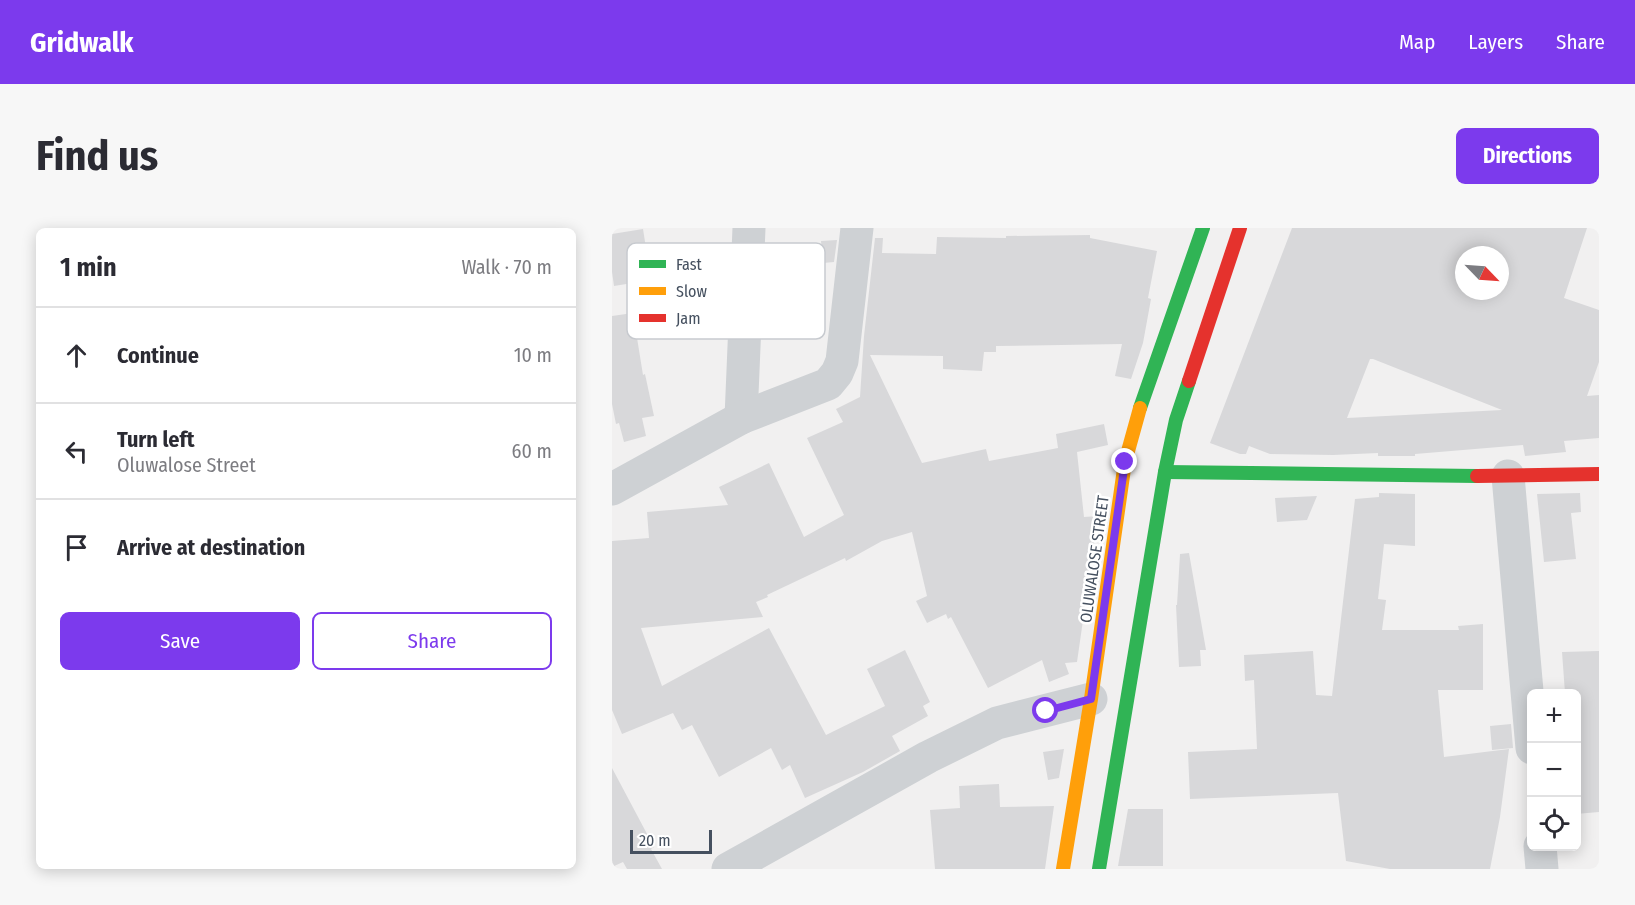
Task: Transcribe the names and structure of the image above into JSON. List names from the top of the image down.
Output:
{
  "streets": {
    "street": ["OLUWALOSE STREET"]
  },
  "legend": ["Fast", "Slow", "Jam"],
  "scale_bar": "20 m",
  "north": "bottom right",
  "page": {
    "header": "Gridwalk",
    "nav": ["Map", "Layers", "Share"],
    "buttons": [
      "Directions",
      ["Save", "Share"]
    ],
    "title": "Find us",
    "heading": ["1 min", "Walk · 70 m"],
    "list": [
      ["Continue", "10 m"],
      ["Turn left", "Oluwalose Street", "60 m"],
      "Arrive at destination"
    ],
    "map_buttons": ["+", "−"],
    "scale": "20 m"
  }
}
